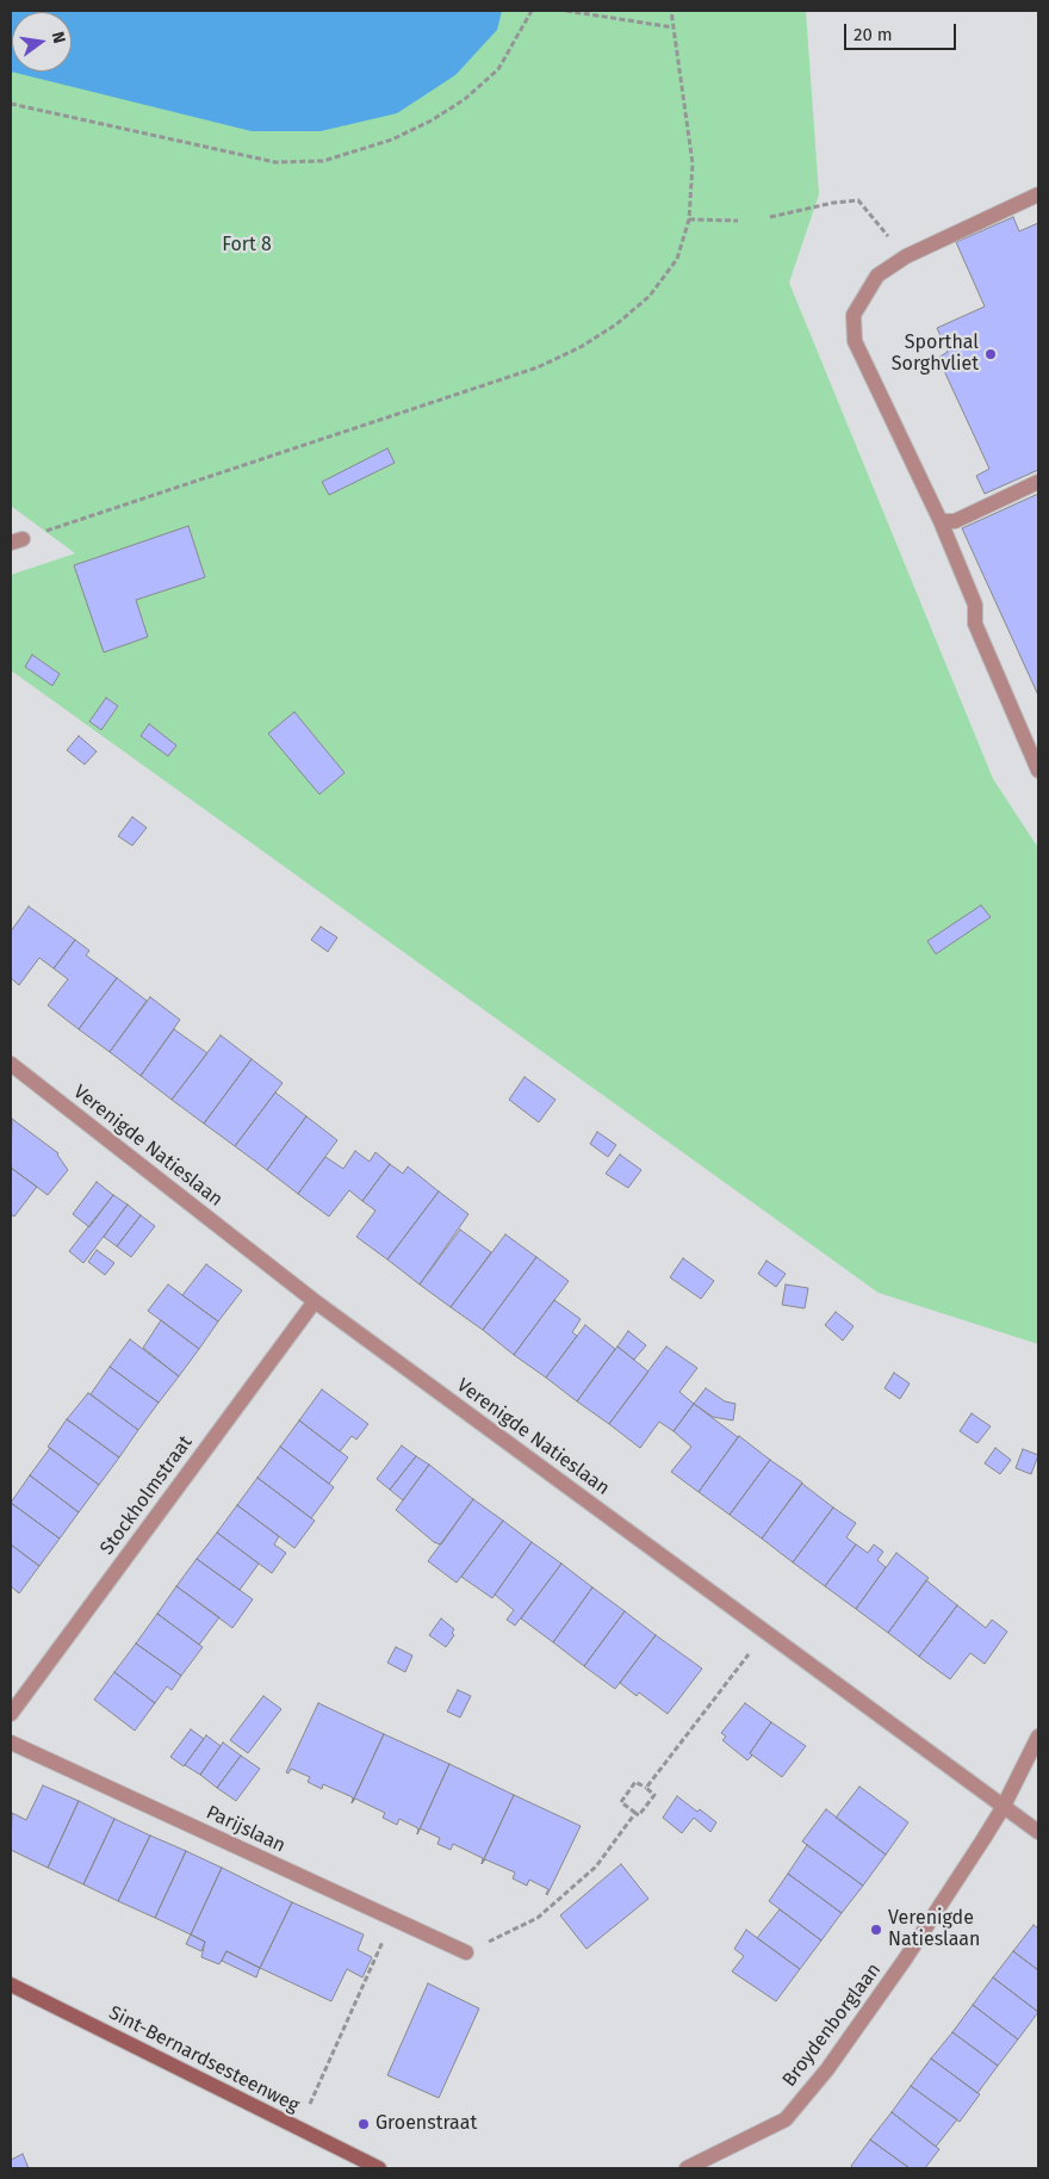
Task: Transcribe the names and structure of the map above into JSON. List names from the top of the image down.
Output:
{
  "streets": {
    "main road": ["Sint-Bernardsesteenweg"],
    "street": [
      "Verenigde Natieslaan",
      "Stockholmstraat",
      "Parijslaan",
      "Broydenborglaan"
    ]
  },
  "crossings": [
    ["Verenigde Natieslaan", "Stockholmstraat"],
    ["Verenigde Natieslaan", "Broydenborglaan"]
  ],
  "parks": ["Fort 8"],
  "places": ["Sporthal Sorghvliet", "Verenigde Natieslaan", "Groenstraat"],
  "scale_bar": "20 m",
  "north": "right"
}
